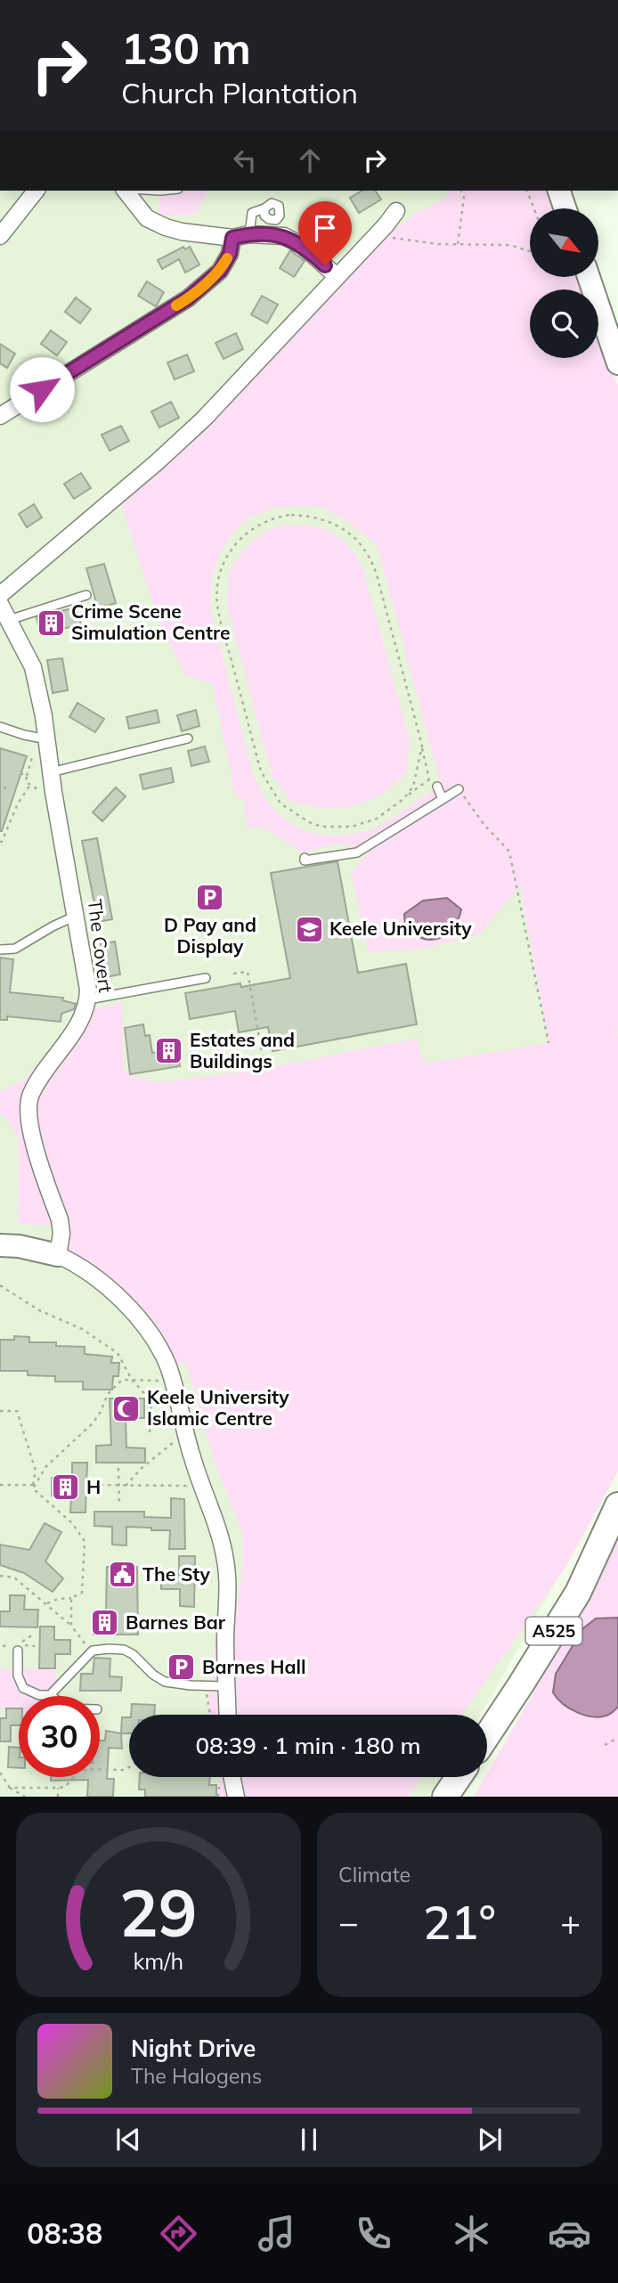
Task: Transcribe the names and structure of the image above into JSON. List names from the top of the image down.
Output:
{
  "streets": {
    "main road": ["A525"],
    "street": ["The Covert"]
  },
  "places": {
    "building": [
      "Crime Scene Simulation Centre",
      "Estates and Buildings",
      "H",
      "Barnes Bar"
    ],
    "parking": ["D Pay and Display", "Barnes Hall"],
    "school or university": ["Keele University"],
    "mosque": ["Keele University Islamic Centre"],
    "public building": ["The Sty"]
  },
  "north": "bottom right",
  "page": {
    "turn": ["130 m", "Church Plantation"],
    "limit": "30",
    "trip": "08:39 · 1 min · 180 m",
    "tile": "Climate",
    "heat": ["−", "21°", "+"],
    "song": ["Night Drive", "The Halogens"],
    "tabs": "08:38",
    "gauge": ["29", "km/h"]
  }
}
